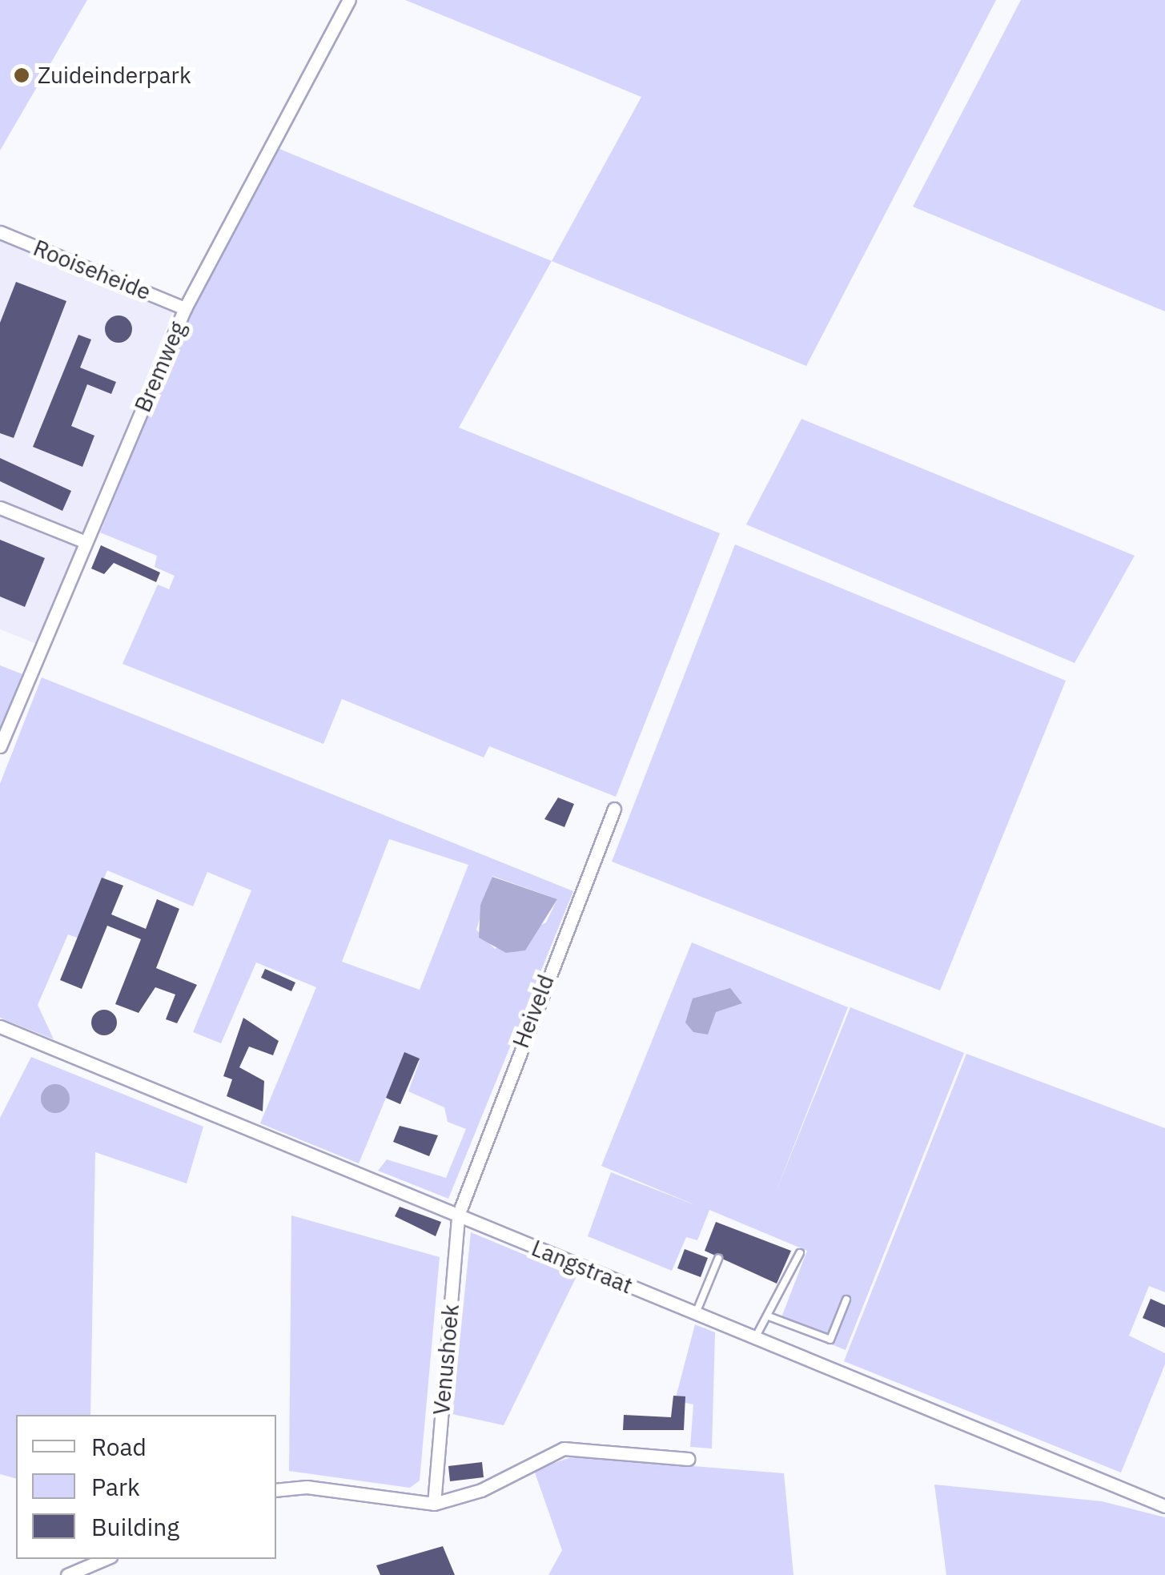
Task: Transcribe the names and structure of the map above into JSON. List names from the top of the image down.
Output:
{
  "streets": {
    "street": [
      "Rooiseheide",
      "Bremweg",
      "Heiveld",
      "Langstraat",
      "Venushoek"
    ]
  },
  "crossings": [
    ["Rooiseheide", "Bremweg"],
    ["Heiveld", "Langstraat"],
    ["Heiveld", "Venushoek"],
    ["Langstraat", "Venushoek"]
  ],
  "places": ["Zuideinderpark"],
  "legend": ["Road", "Park", "Building"]
}
